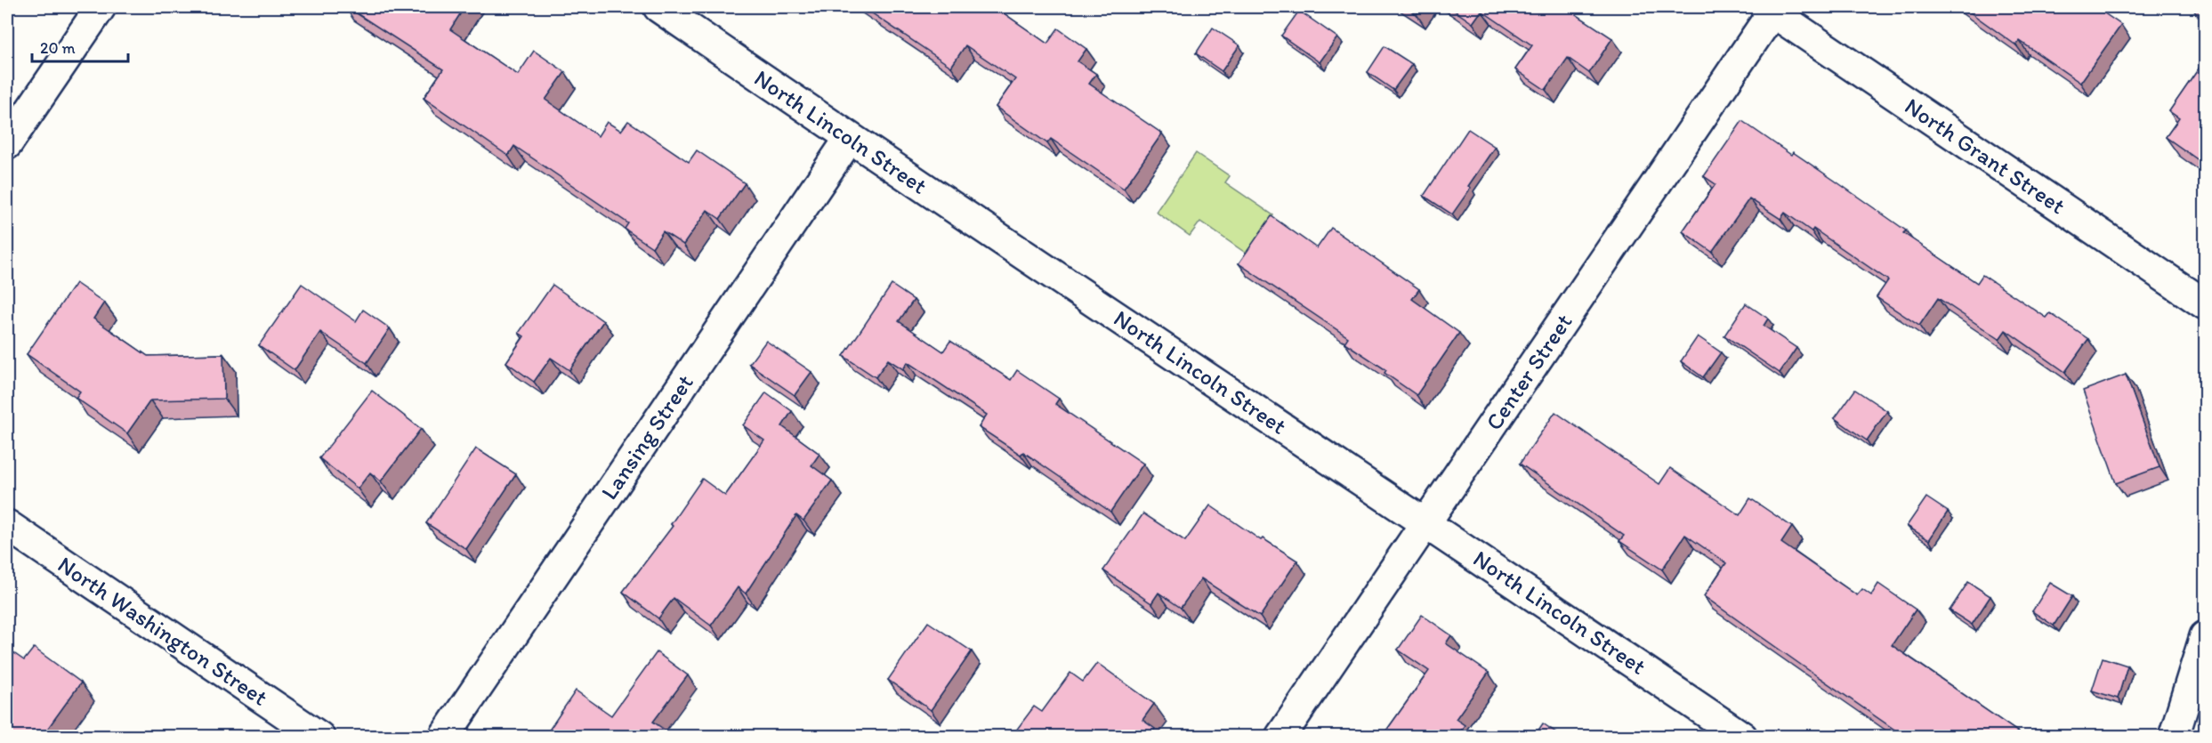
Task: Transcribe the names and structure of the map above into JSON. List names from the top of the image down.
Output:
{
  "streets": {
    "street": [
      "North Lincoln Street",
      "North Grant Street",
      "Center Street",
      "Lansing Street",
      "North Washington Street"
    ]
  },
  "crossings": [
    ["North Lincoln Street", "Center Street"],
    ["North Lincoln Street", "Lansing Street"],
    ["North Grant Street", "Center Street"]
  ],
  "scale_bar": "20 m"
}
